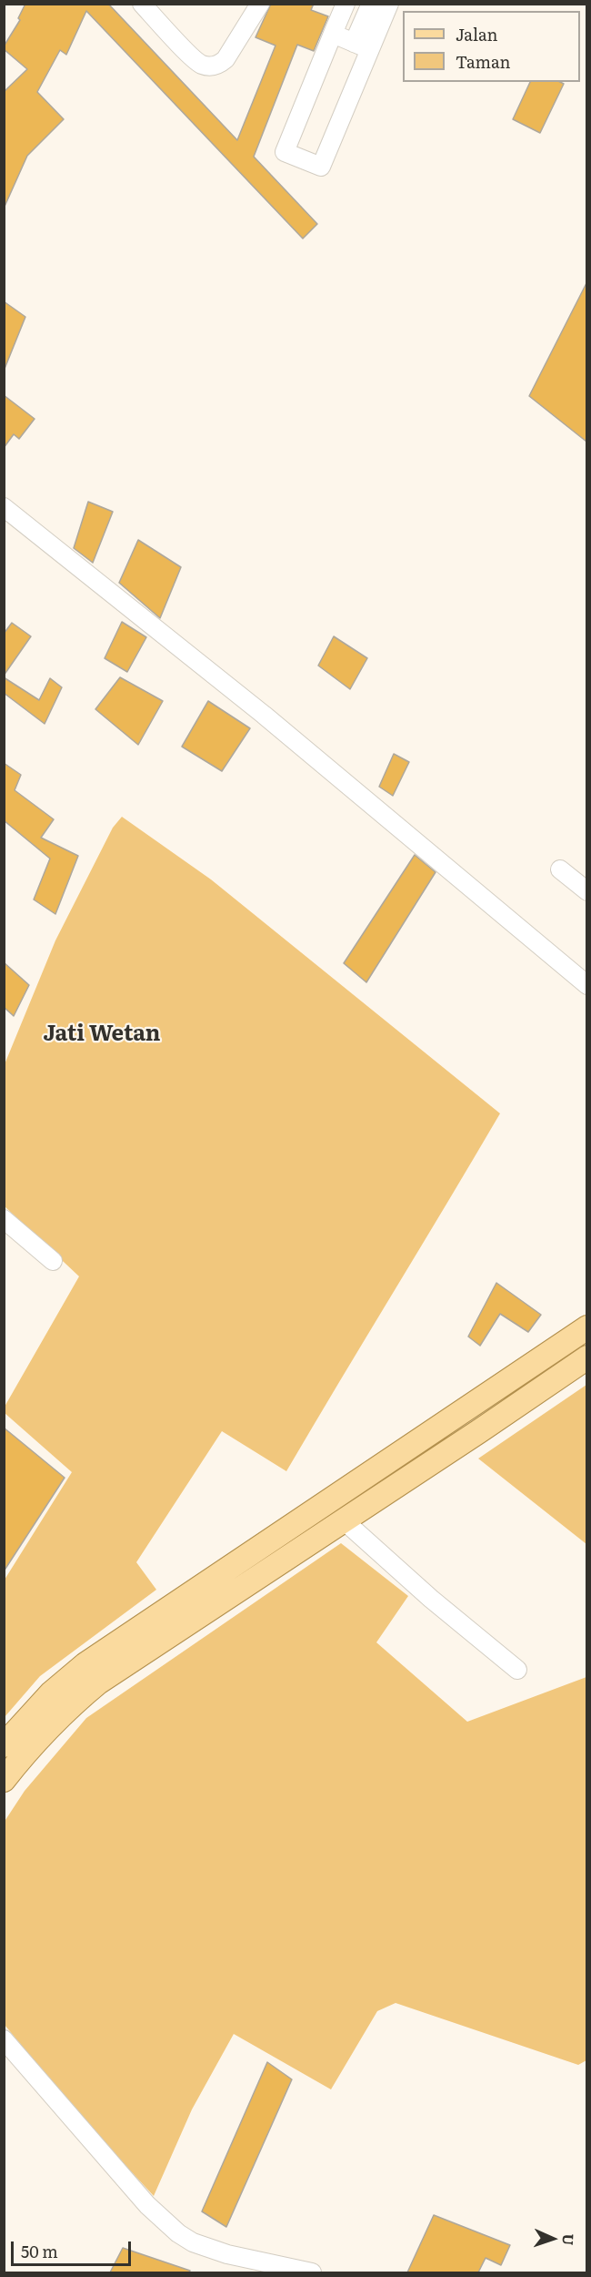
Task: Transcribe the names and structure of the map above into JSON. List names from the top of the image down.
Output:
{
  "districts": ["Jati Wetan"],
  "legend": ["Jalan", "Taman"],
  "scale_bar": "50 m",
  "north": "right"
}
